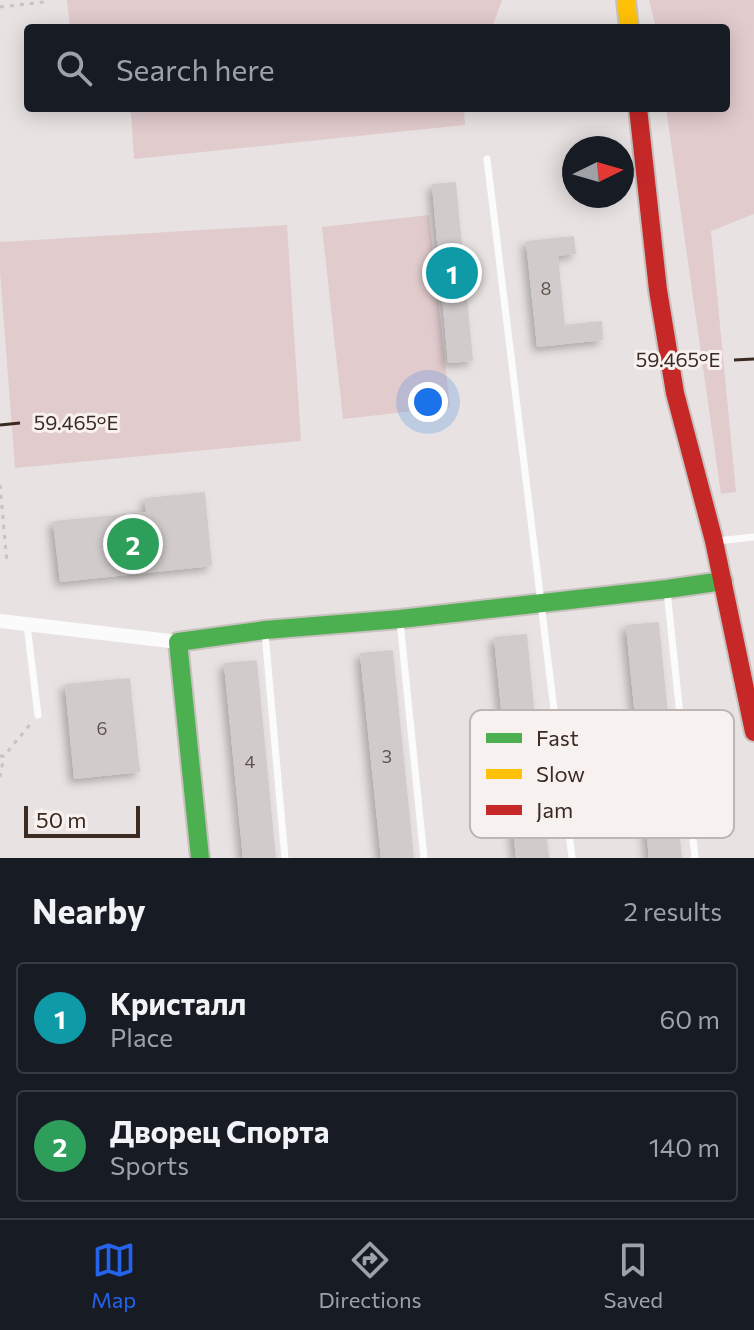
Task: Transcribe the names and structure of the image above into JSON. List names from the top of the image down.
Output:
{
  "house_numbers": [
    "8",
    "6",
    "3",
    "4"
  ],
  "legend": ["Fast", "Slow", "Jam"],
  "scale_bar": "50 m",
  "north": "right",
  "page": {
    "search": "Search here",
    "pins": ["1", "2"],
    "scale": "50 m",
    "heading": ["Nearby", "2 results"],
    "list": [
      {
        "mark": "1",
        "name": "Кристалл",
        "note": "Place",
        "value": "60 m"
      },
      {
        "mark": "2",
        "name": "Дворец Спорта",
        "note": "Sports",
        "value": "140 m"
      }
    ],
    "nav": ["Map", "Directions", "Saved"]
  },
  "coordinates": ["59.465°E"]
}
